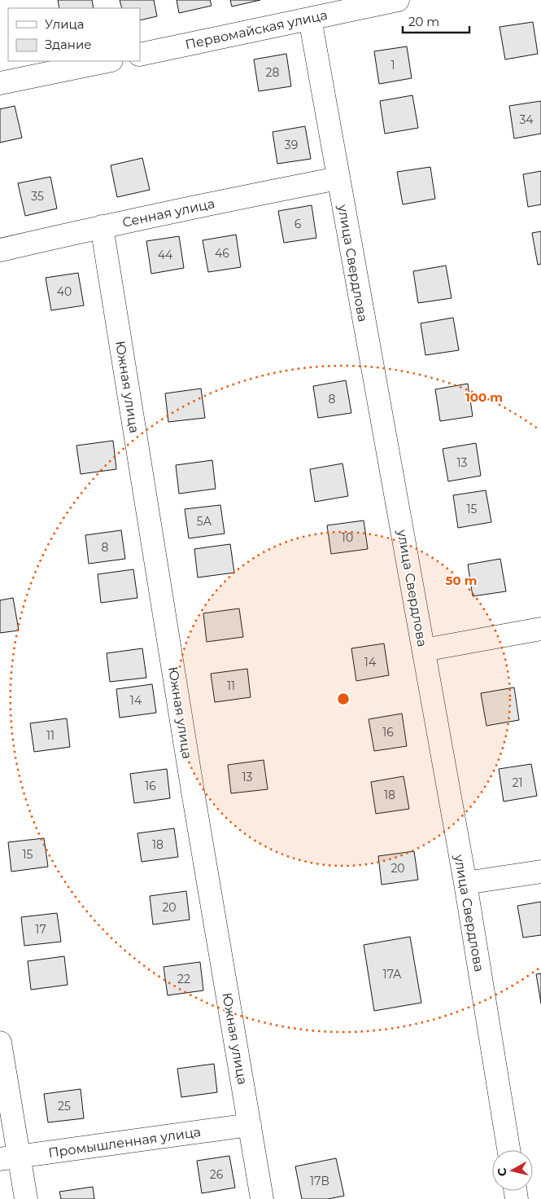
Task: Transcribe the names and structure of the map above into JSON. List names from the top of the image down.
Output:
{
  "streets": {
    "street": [
      "Первомайская улица",
      "Сенная улица",
      "улица Свердлова",
      "Южная улица",
      "Промышленная улица"
    ]
  },
  "crossings": [
    ["Первомайская улица", "улица Свердлова"],
    ["Сенная улица", "улица Свердлова"],
    ["Сенная улица", "Южная улица"],
    ["Южная улица", "Промышленная улица"]
  ],
  "house_numbers": [
    "1",
    "28",
    "34",
    "39",
    "35",
    "6",
    "46",
    "44",
    "40",
    "8",
    "13",
    "15",
    "5А",
    "10",
    "8",
    "14",
    "11",
    "14",
    "16",
    "11",
    "13",
    "21",
    "16",
    "18",
    "18",
    "15",
    "20",
    "20",
    "17",
    "17А",
    "22",
    "25",
    "26",
    "17В"
  ],
  "legend": ["Улица", "Здание"],
  "scale_bar": "20 m",
  "north": "left",
  "rings": ["100 m", "50 m"]
}
